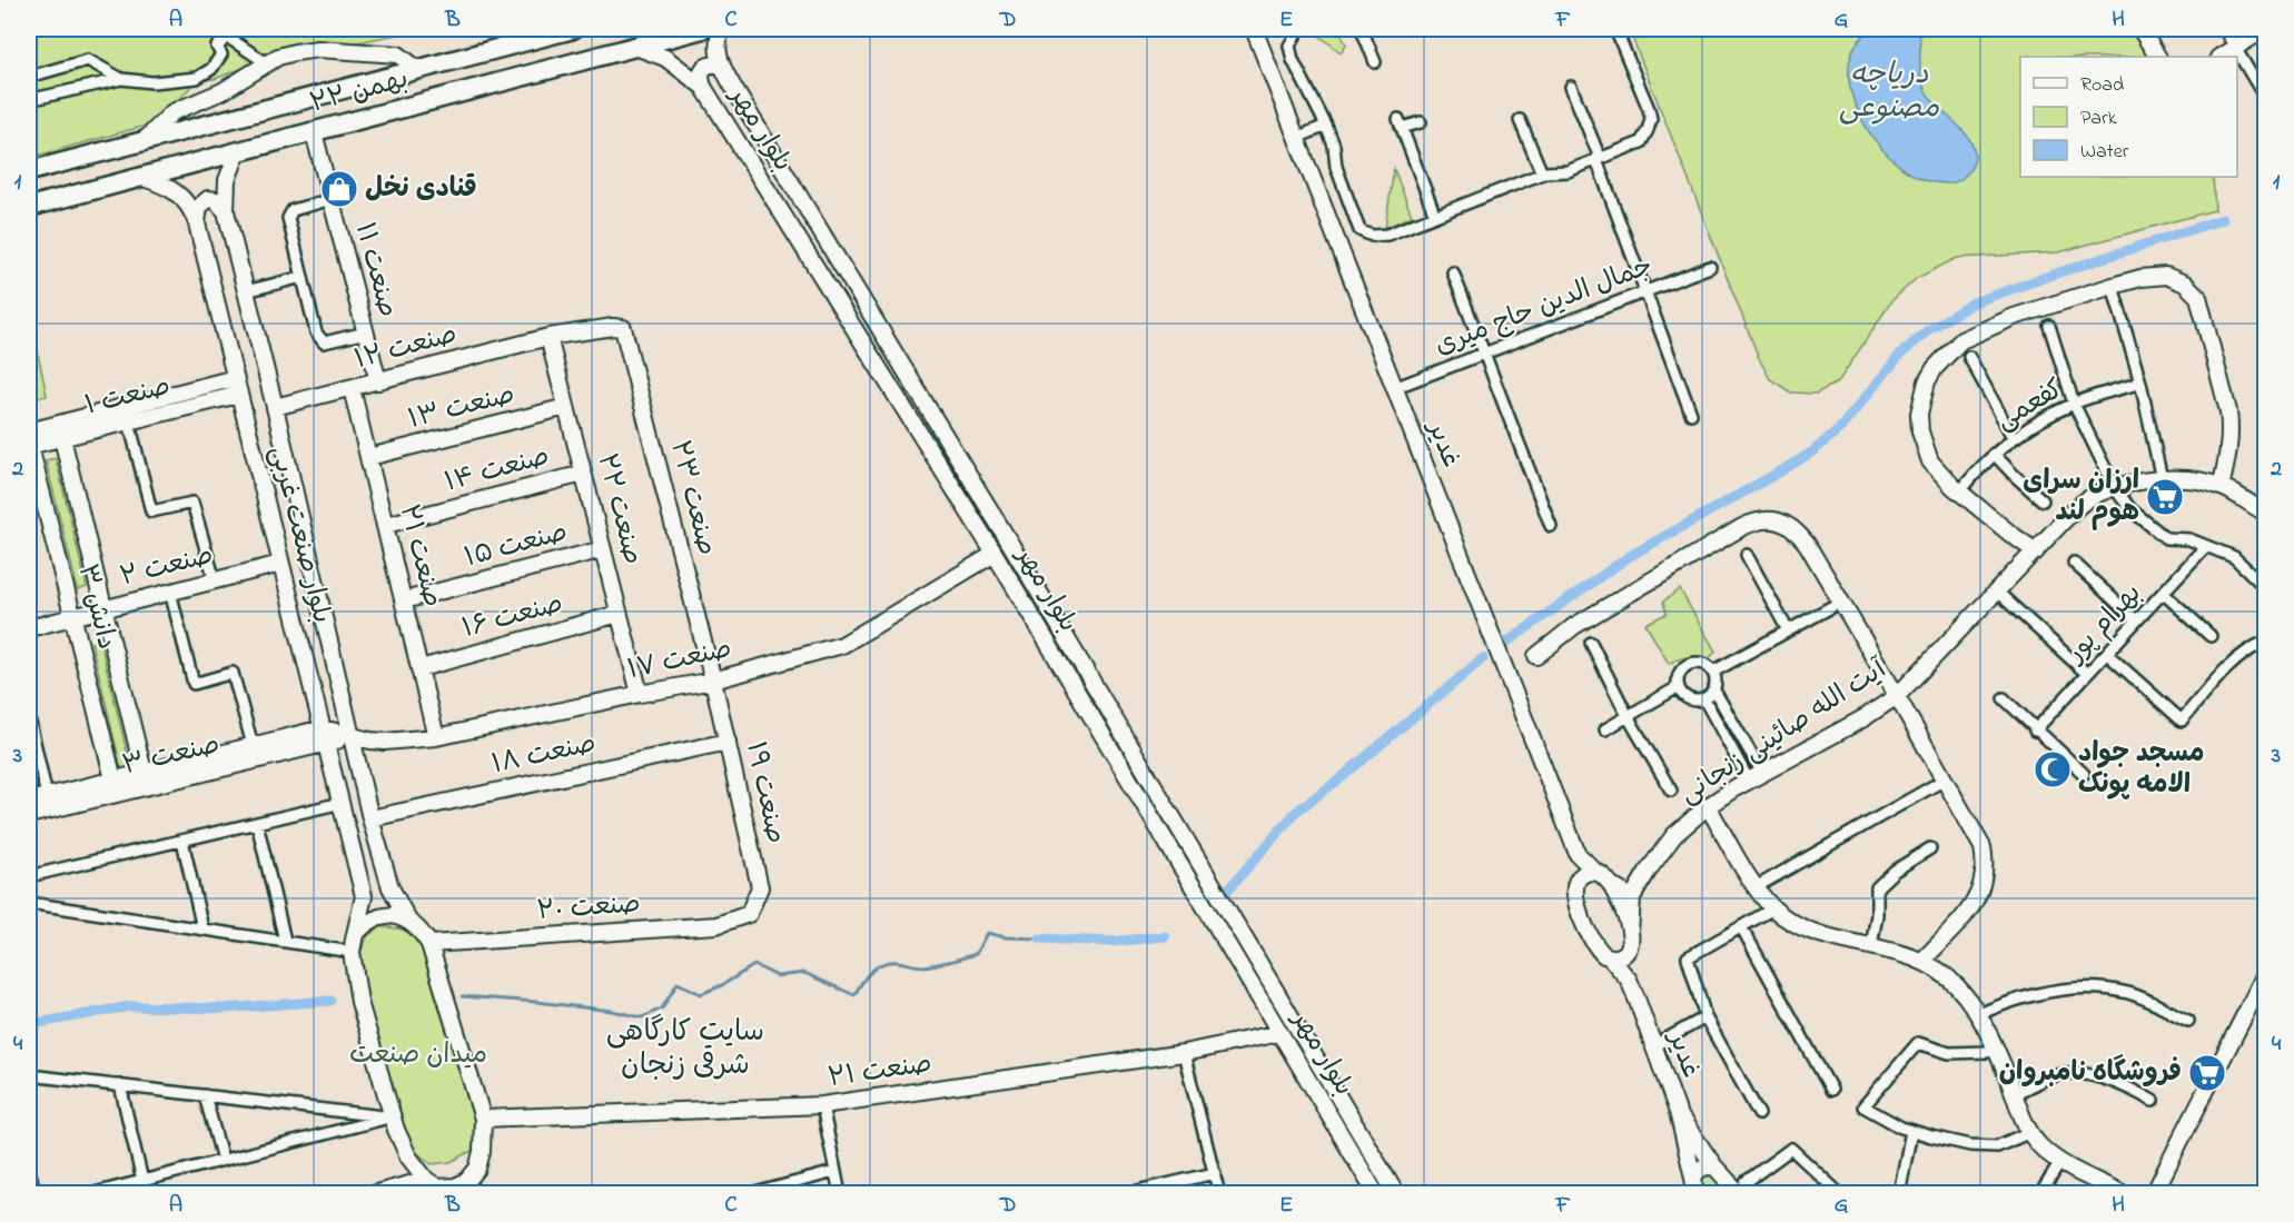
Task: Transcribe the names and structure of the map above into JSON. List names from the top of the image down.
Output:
{
  "streets": {
    "highway": ["۲۲ بهمن"],
    "street": [
      "بلوار مهر",
      "صنعت ۱۱",
      "جمال الدین حاج میری",
      "صنعت ۱۲",
      "صنعت ۱",
      "کفعمی",
      "صنعت ۱۳",
      "غدیر",
      "صنعت ۱۴",
      "صنعت ۲۳",
      "صنعت ۲۲",
      "بلوار صنعت غربی",
      "صنعت ۱۵",
      "صنعت ۲۱",
      "صنعت ۲",
      "دانش ۳",
      "صنعت ۱۶",
      "بهرام پور",
      "صنعت ۱۷",
      "آیت الله صائینی زنجانی",
      "صنعت ۱۸",
      "صنعت ۳",
      "صنعت ۱۹",
      "صنعت ۲۰"
    ]
  },
  "crossings": [
    ["۲۲ بهمن", "بلوار مهر"],
    ["۲۲ بهمن", "صنعت ۱۱"],
    ["۲۲ بهمن", "بلوار صنعت غربی"],
    ["بلوار مهر", "صنعت ۲۱"],
    ["بلوار مهر", "صنعت ۱۷"],
    ["صنعت ۱۱", "صنعت ۱۲"],
    ["جمال الدین حاج میری", "غدیر"],
    ["صنعت ۱۲", "صنعت ۲۳"],
    ["صنعت ۱۲", "صنعت ۲۲"],
    ["صنعت ۱۲", "بلوار صنعت غربی"],
    ["صنعت ۱۲", "صنعت ۲۱"],
    ["صنعت ۱", "بلوار صنعت غربی"],
    ["صنعت ۱", "دانش ۳"],
    ["صنعت ۱۳", "صنعت ۲۲"],
    ["صنعت ۱۳", "صنعت ۲۱"],
    ["غدیر", "آیت الله صائینی زنجانی"],
    ["صنعت ۱۴", "صنعت ۲۲"],
    ["صنعت ۱۴", "صنعت ۲۱"],
    ["صنعت ۲۳", "صنعت ۱۷"],
    ["صنعت ۲۳", "صنعت ۱۹"],
    ["صنعت ۲۲", "صنعت ۱۵"],
    ["صنعت ۲۲", "صنعت ۱۶"],
    ["صنعت ۲۲", "صنعت ۱۷"],
    ["بلوار صنعت غربی", "صنعت ۲"],
    ["بلوار صنعت غربی", "صنعت ۱۷"],
    ["بلوار صنعت غربی", "صنعت ۱۸"],
    ["بلوار صنعت غربی", "صنعت ۳"],
    ["صنعت ۱۵", "صنعت ۲۱"],
    ["صنعت ۲۱", "صنعت ۱۶"],
    ["صنعت ۲۱", "صنعت ۱۷"],
    ["صنعت ۲", "دانش ۳"],
    ["دانش ۳", "صنعت ۳"],
    ["صنعت ۱۷", "صنعت ۳"],
    ["صنعت ۱۷", "صنعت ۱۹"],
    ["صنعت ۱۸", "صنعت ۱۹"],
    ["صنعت ۱۹", "صنعت ۲۰"]
  ],
  "districts": ["سایت کارگاهی شرقی زنجان"],
  "water": ["دریاچه مصنوعی"],
  "parks": ["میدان صنعت"],
  "places": {
    "shop": ["قنادی نخل"],
    "supermarket": ["ارزان سرای هوم لند", "فروشگاه نامبروان"],
    "mosque": ["مسجد جواد الامه پونک"]
  },
  "legend": ["Road", "Park", "Water"],
  "grid": {
    "columns": [
      "A",
      "B",
      "C",
      "D",
      "E",
      "F",
      "G",
      "H"
    ],
    "rows": [
      "1",
      "2",
      "3",
      "4"
    ]
  }
}
